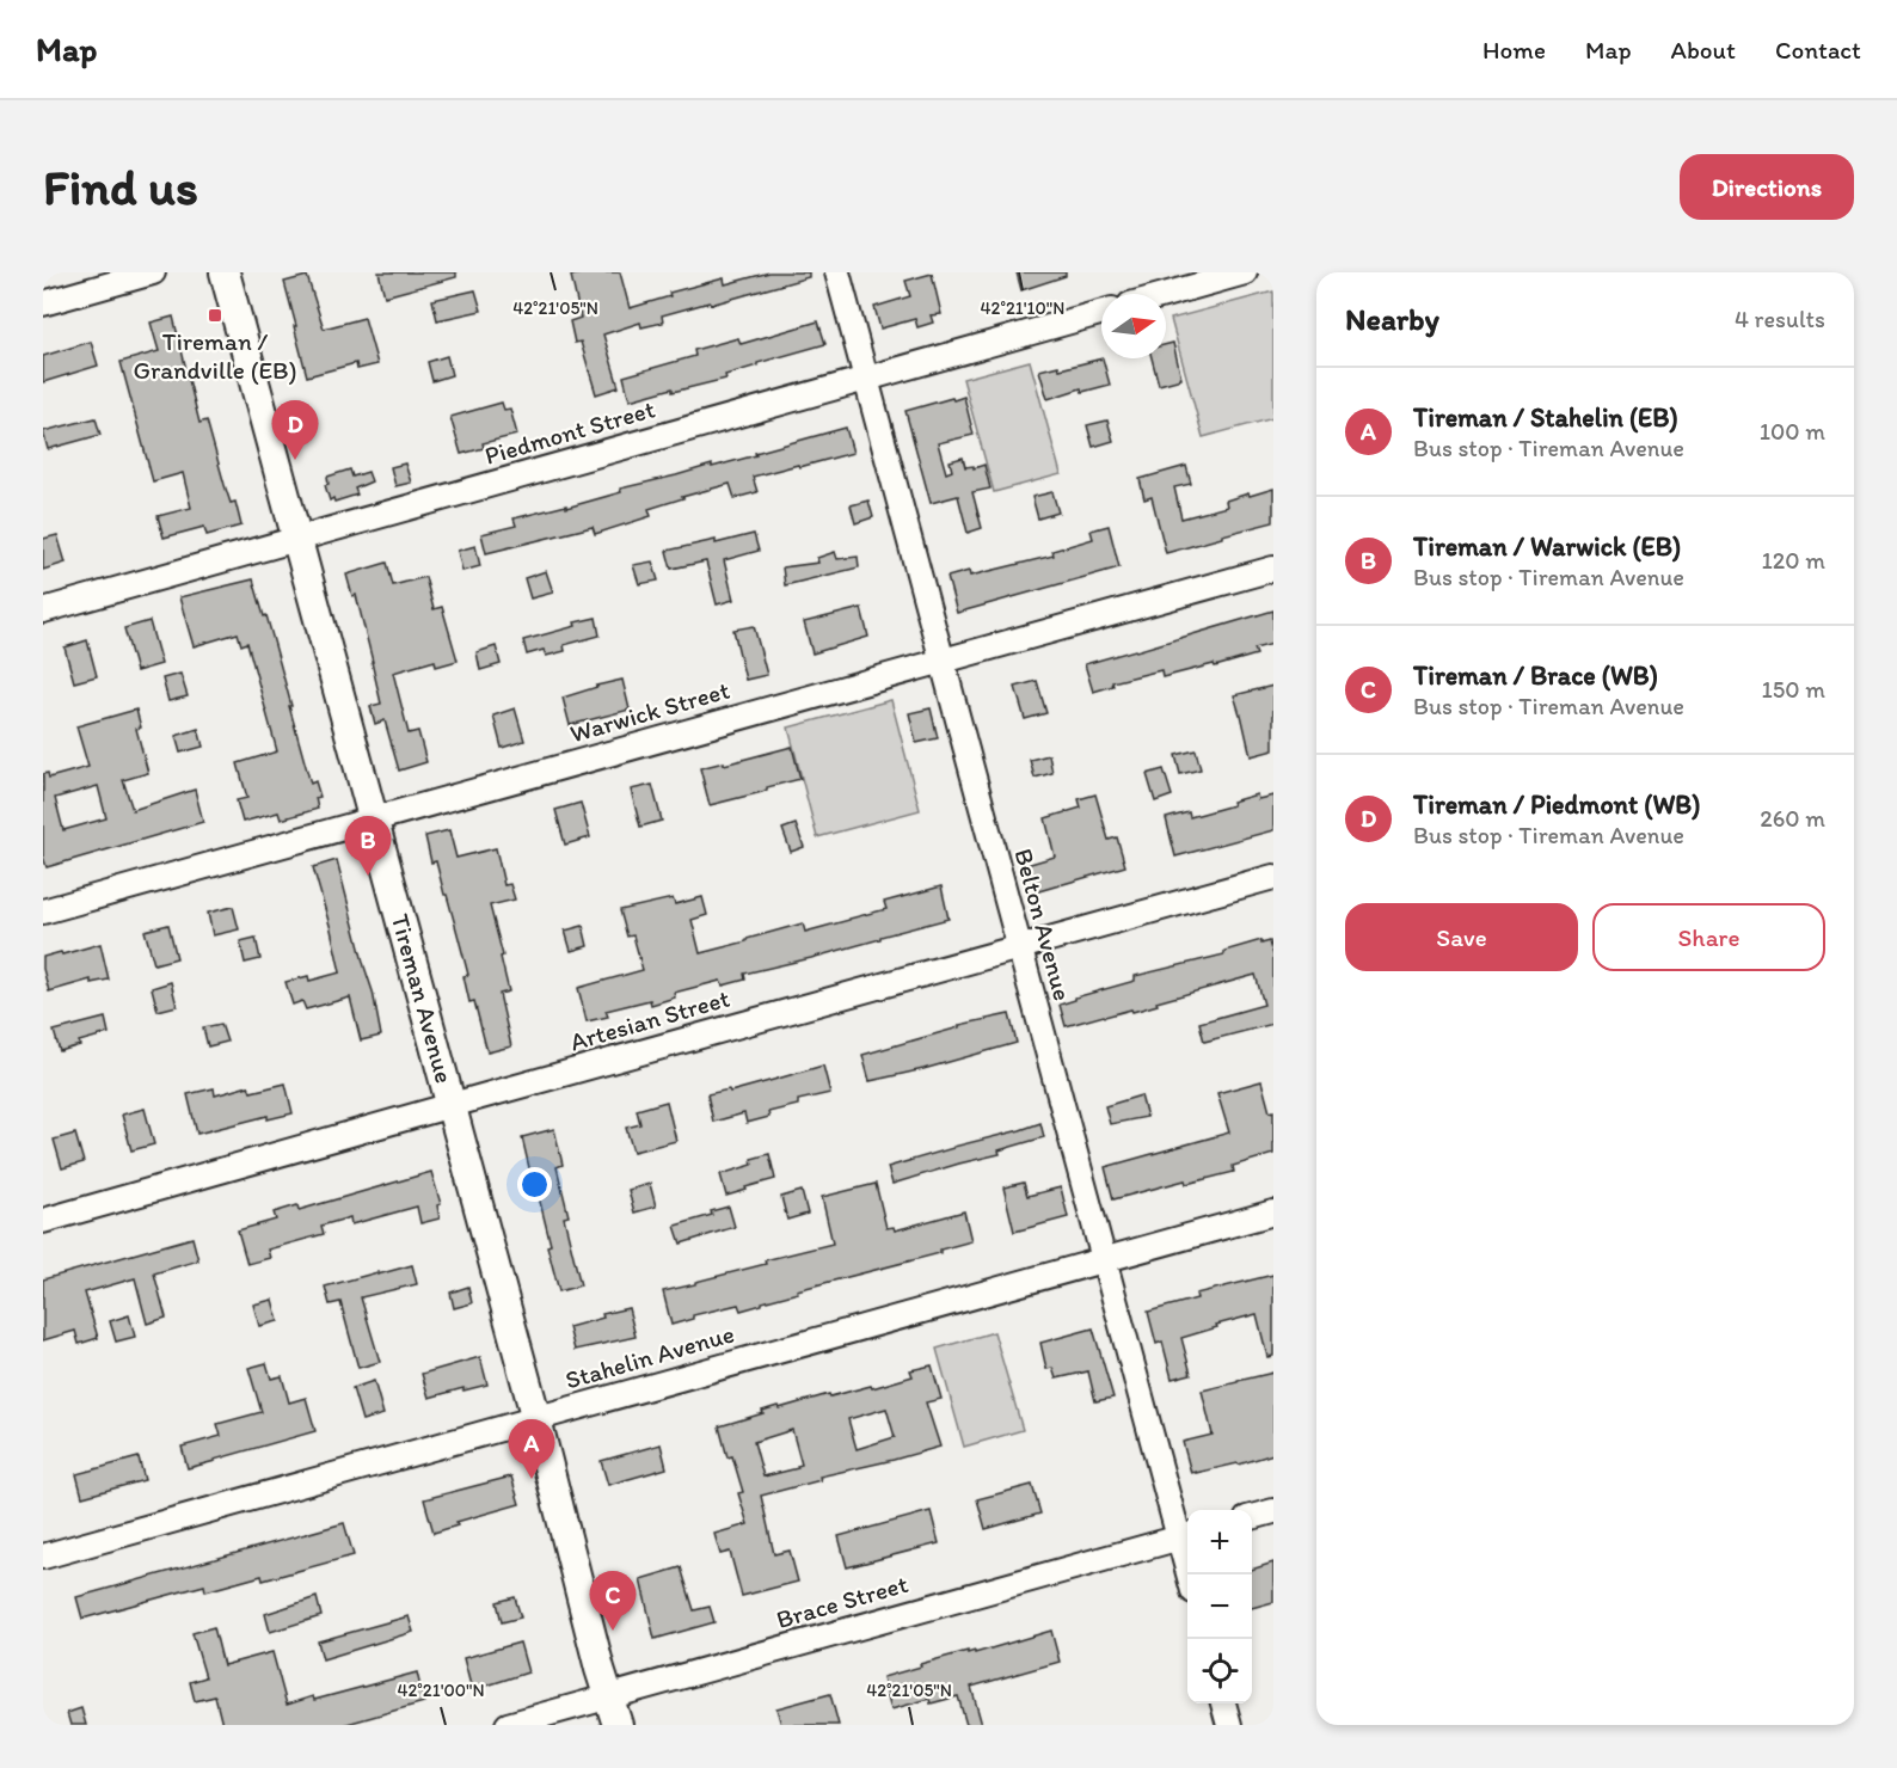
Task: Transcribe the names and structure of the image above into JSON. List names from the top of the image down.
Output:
{
  "streets": {
    "street": [
      "Piedmont Street",
      "Warwick Street",
      "Belton Avenue",
      "Tireman Avenue",
      "Artesian Street",
      "Stahelin Avenue",
      "Brace Street"
    ]
  },
  "crossings": [
    ["Piedmont Street", "Belton Avenue"],
    ["Piedmont Street", "Tireman Avenue"],
    ["Warwick Street", "Belton Avenue"],
    ["Warwick Street", "Tireman Avenue"],
    ["Belton Avenue", "Artesian Street"],
    ["Belton Avenue", "Stahelin Avenue"],
    ["Belton Avenue", "Brace Street"],
    ["Tireman Avenue", "Artesian Street"],
    ["Tireman Avenue", "Stahelin Avenue"],
    ["Tireman Avenue", "Brace Street"]
  ],
  "places": {
    "transit": ["Tireman / Grandville (EB)"]
  },
  "north": "right",
  "page": {
    "header": "Map",
    "nav": [
      "Home",
      "Map",
      "About",
      "Contact"
    ],
    "buttons": [
      "Directions",
      ["Save", "Share"]
    ],
    "title": "Find us",
    "heading": ["Nearby", "4 results"],
    "list": [
      {
        "mark": "A",
        "name": "Tireman / Stahelin (EB)",
        "note": "Bus stop · Tireman Avenue",
        "value": "100 m"
      },
      {
        "mark": "B",
        "name": "Tireman / Warwick (EB)",
        "note": "Bus stop · Tireman Avenue",
        "value": "120 m"
      },
      {
        "mark": "C",
        "name": "Tireman / Brace (WB)",
        "note": "Bus stop · Tireman Avenue",
        "value": "150 m"
      },
      {
        "mark": "D",
        "name": "Tireman / Piedmont (WB)",
        "note": "Bus stop · Tireman Avenue",
        "value": "260 m"
      }
    ],
    "pins": [
      "D",
      "B",
      "A",
      "C"
    ],
    "map_buttons": ["+", "−"]
  },
  "coordinates": ["42°21'05\"N", "42°21'10\"N", "42°21'00\"N"]
}
